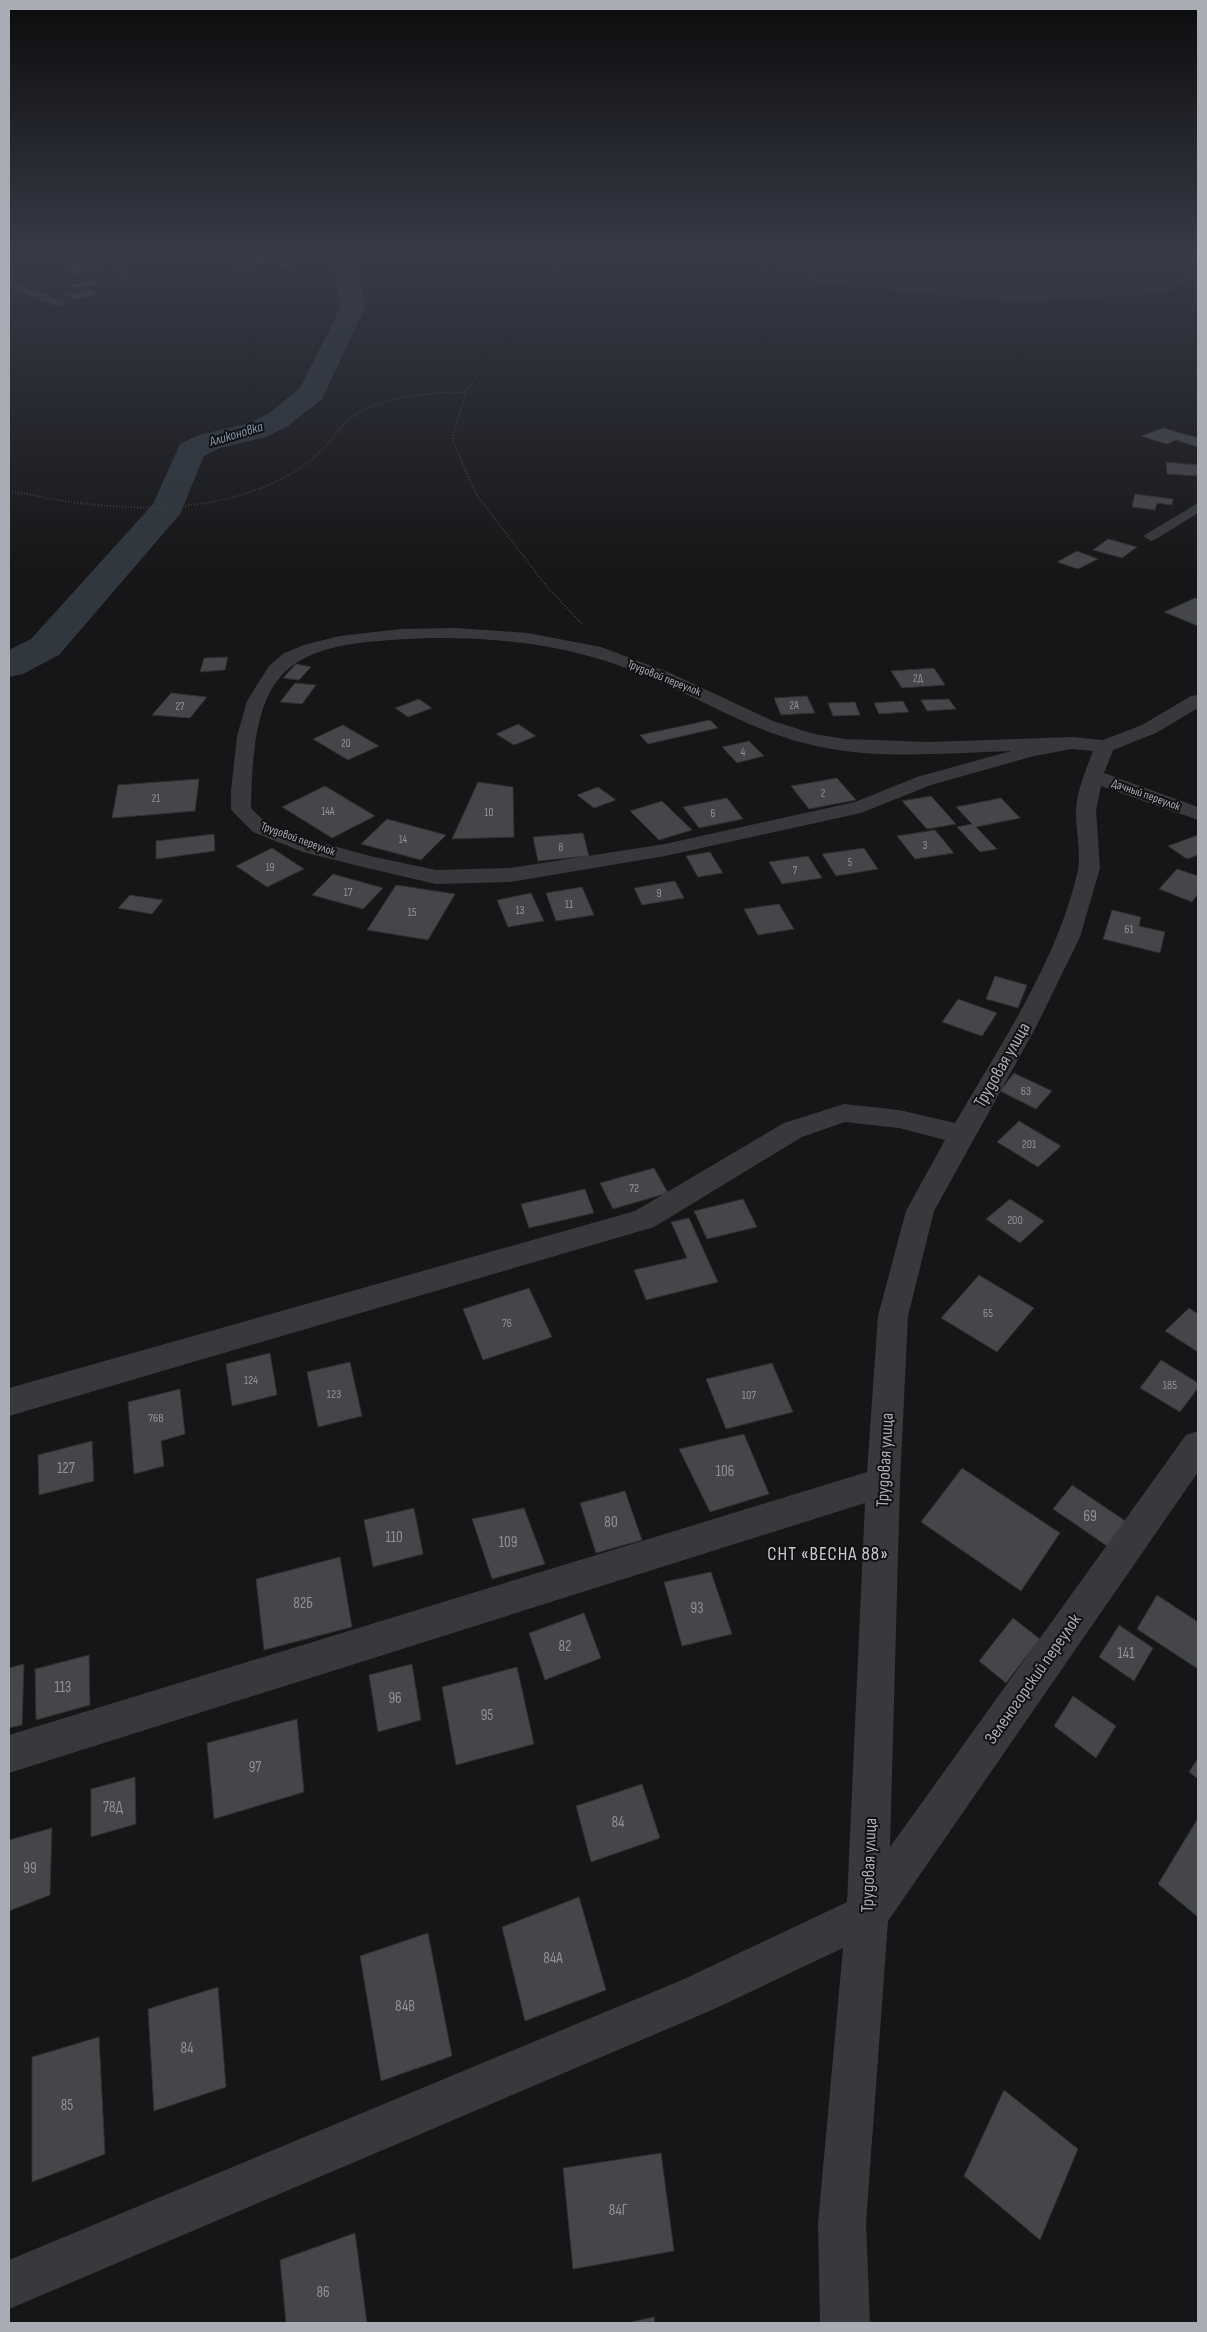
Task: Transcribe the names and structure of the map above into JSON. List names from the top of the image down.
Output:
{
  "streets": {
    "street": [
      "Трудовой переулок",
      "Дачный переулок",
      "Трудовая улица",
      "Зеленогорский переулок"
    ]
  },
  "crossings": [
    ["Трудовой переулок", "Трудовая улица"],
    ["Дачный переулок", "Трудовая улица"],
    ["Трудовая улица", "Зеленогорский переулок"]
  ],
  "districts": ["СНТ «ВЕСНА 88»"],
  "water": ["Аликоновка"],
  "house_numbers": [
    "2Д",
    "2А",
    "27",
    "20",
    "4",
    "2",
    "21",
    "14А",
    "10",
    "6",
    "14",
    "3",
    "8",
    "5",
    "19",
    "7",
    "17",
    "9",
    "11",
    "13",
    "15",
    "61",
    "63",
    "201",
    "72",
    "200",
    "65",
    "76",
    "124",
    "185",
    "123",
    "107",
    "76В",
    "127",
    "106",
    "69",
    "80",
    "110",
    "109",
    "82Б",
    "93",
    "82",
    "141",
    "113",
    "96",
    "95",
    "97",
    "78Д",
    "84",
    "99",
    "84А",
    "84В",
    "84",
    "85",
    "84Г",
    "86"
  ]
}
